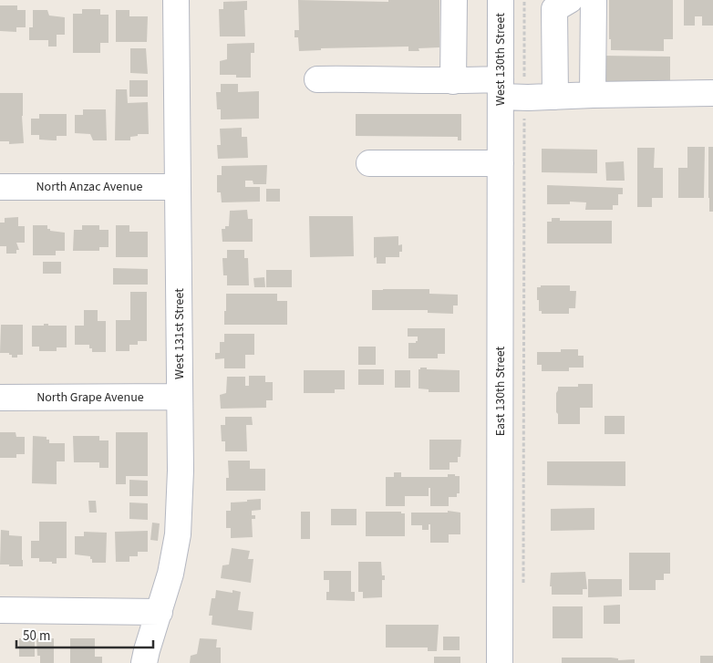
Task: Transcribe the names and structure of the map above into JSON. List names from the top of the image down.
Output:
{
  "streets": {
    "street": [
      "West 130th Street",
      "North Anzac Avenue",
      "West 131st Street",
      "East 130th Street",
      "North Grape Avenue"
    ]
  },
  "crossings": [
    ["West 130th Street", "East 130th Street"],
    ["North Anzac Avenue", "West 131st Street"],
    ["West 131st Street", "North Grape Avenue"]
  ],
  "scale_bar": "50 m"
}
